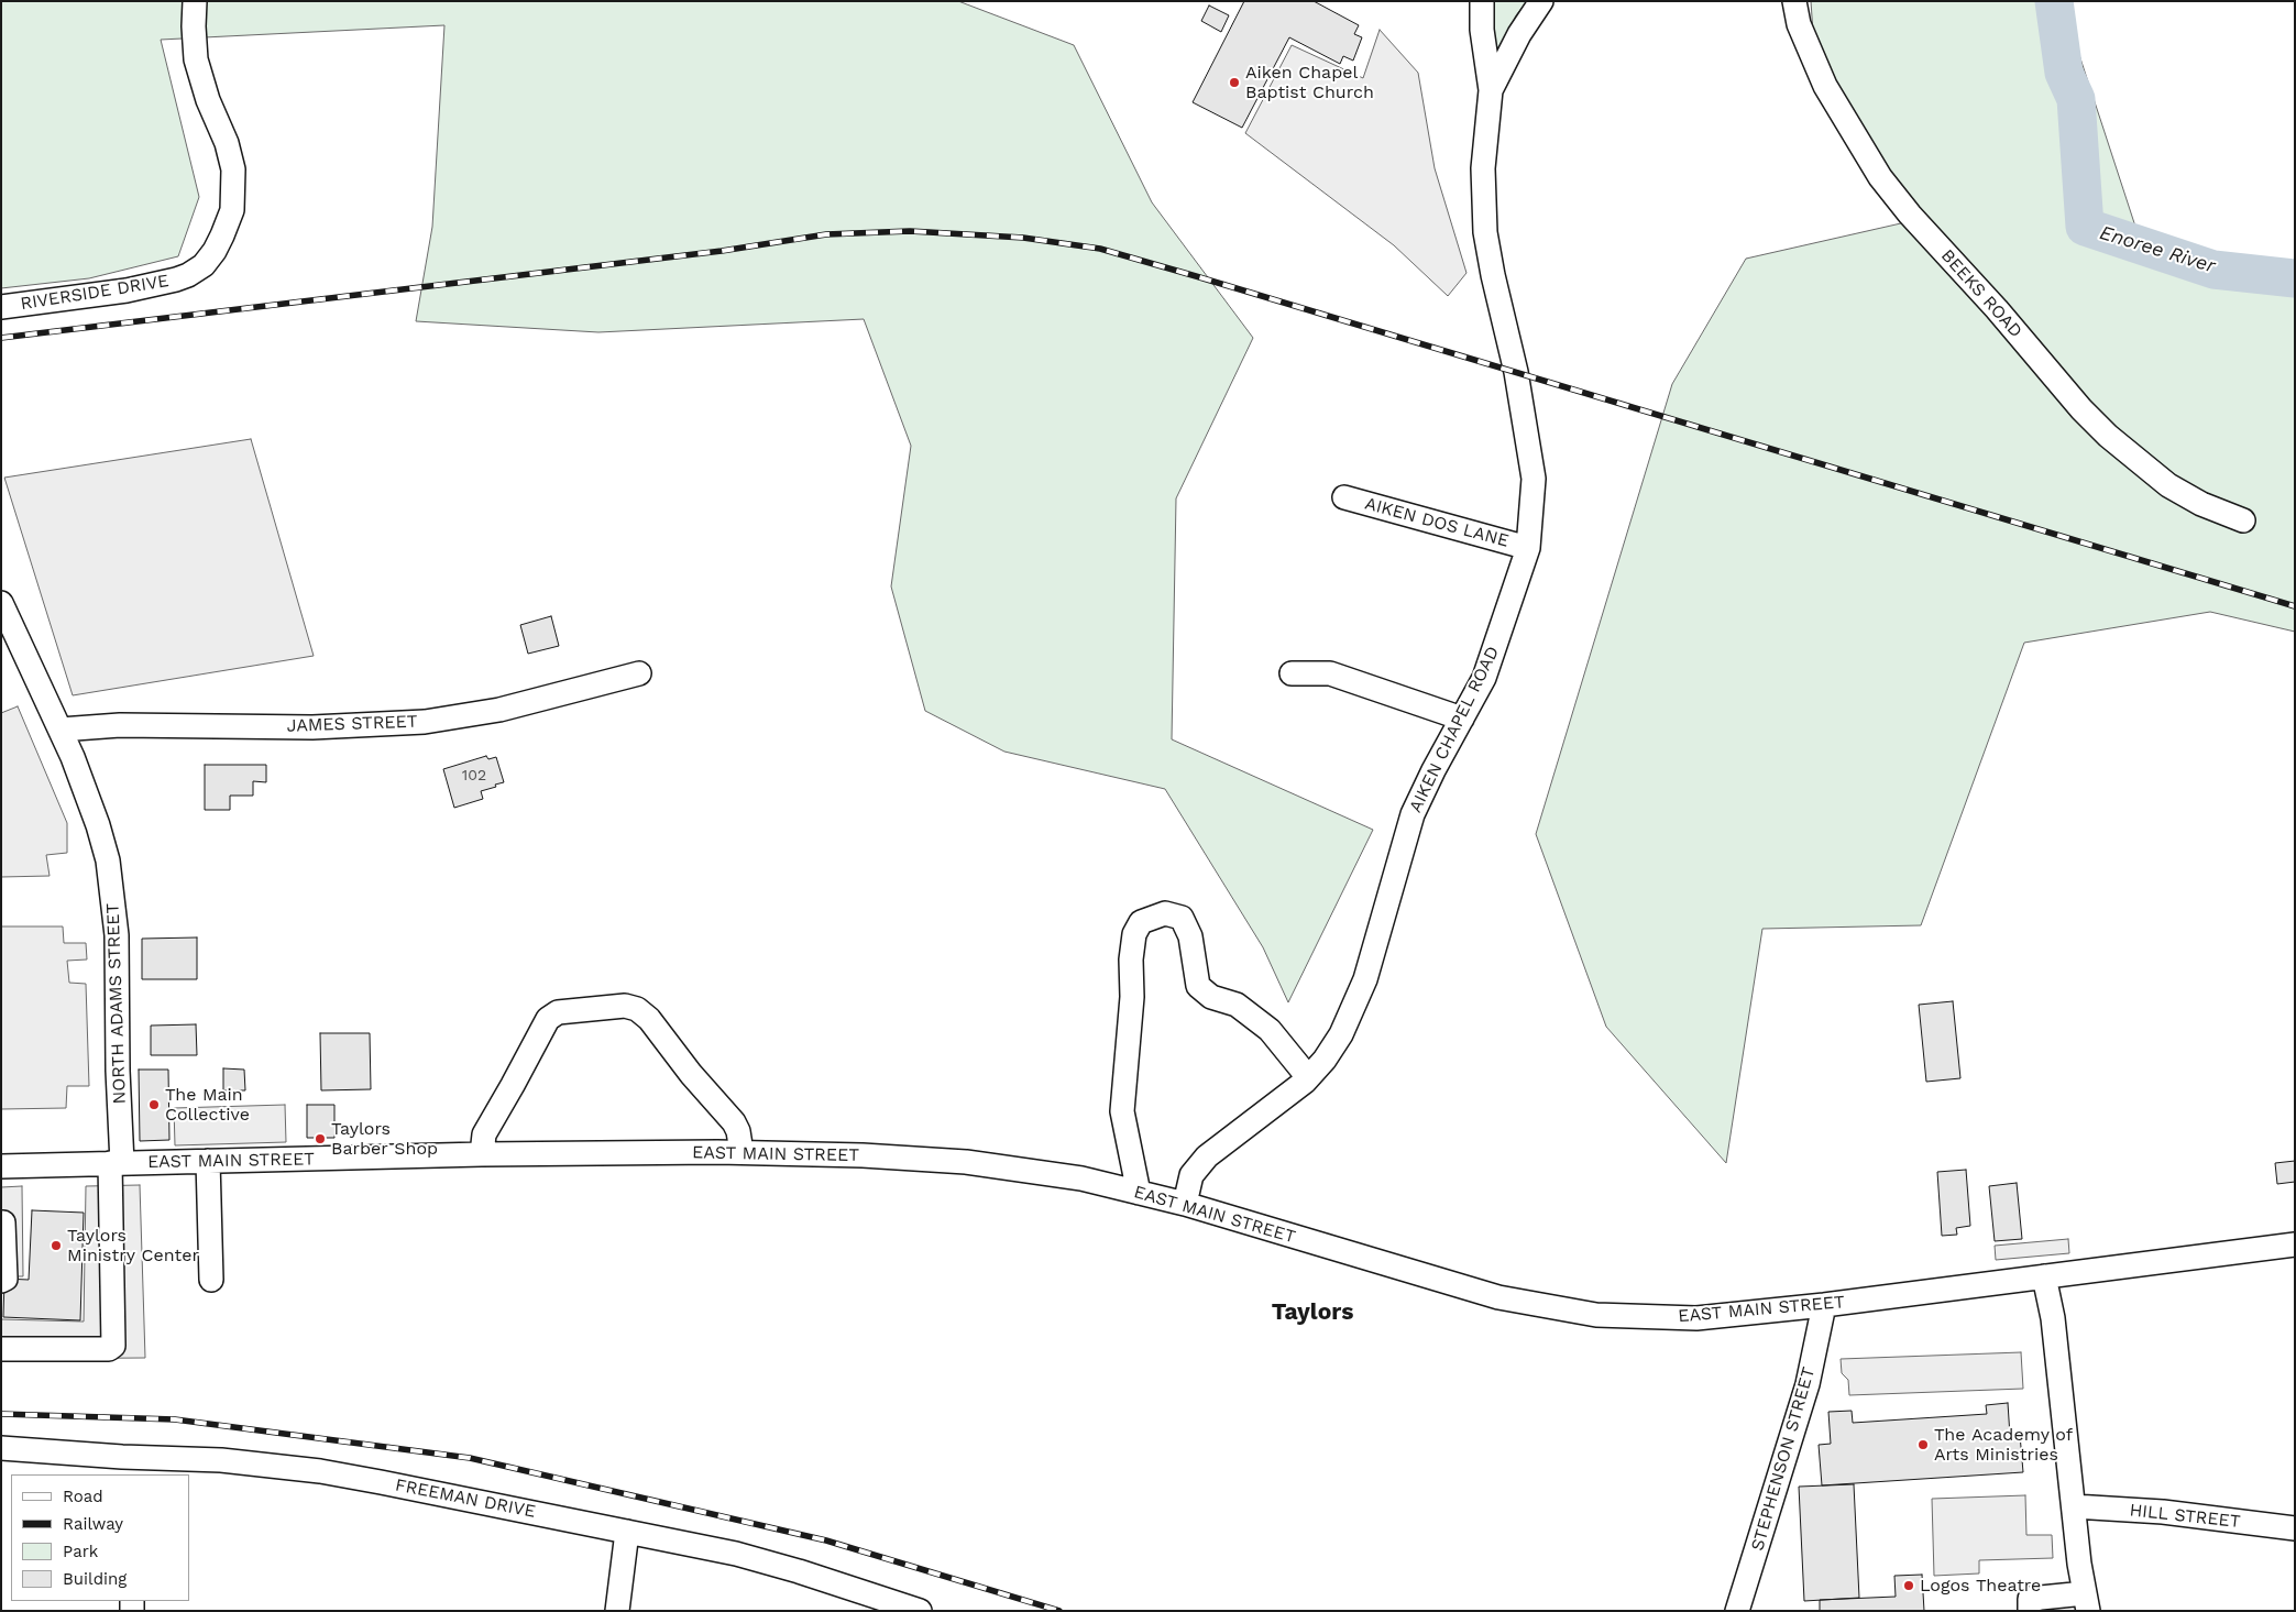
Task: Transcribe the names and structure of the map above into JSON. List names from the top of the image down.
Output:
{
  "streets": {
    "street": [
      "RIVERSIDE DRIVE",
      "BEEKS ROAD",
      "AIKEN DOS LANE",
      "JAMES STREET",
      "AIKEN CHAPEL ROAD",
      "NORTH ADAMS STREET",
      "EAST MAIN STREET",
      "STEPHENSON STREET",
      "FREEMAN DRIVE",
      "HILL STREET"
    ]
  },
  "crossings": [
    ["AIKEN DOS LANE", "AIKEN CHAPEL ROAD"],
    ["JAMES STREET", "NORTH ADAMS STREET"],
    ["AIKEN CHAPEL ROAD", "EAST MAIN STREET"],
    ["NORTH ADAMS STREET", "EAST MAIN STREET"],
    ["EAST MAIN STREET", "STEPHENSON STREET"]
  ],
  "districts": ["Taylors"],
  "water": ["Enoree River"],
  "places": [
    "Aiken Chapel Baptist Church",
    "The Main Collective",
    "Taylors Barber Shop",
    "Taylors Ministry Center",
    "The Academy of Arts Ministries",
    "Logos Theatre"
  ],
  "house_numbers": ["102"],
  "legend": [
    "Road",
    "Railway",
    "Park",
    "Building"
  ]
}
